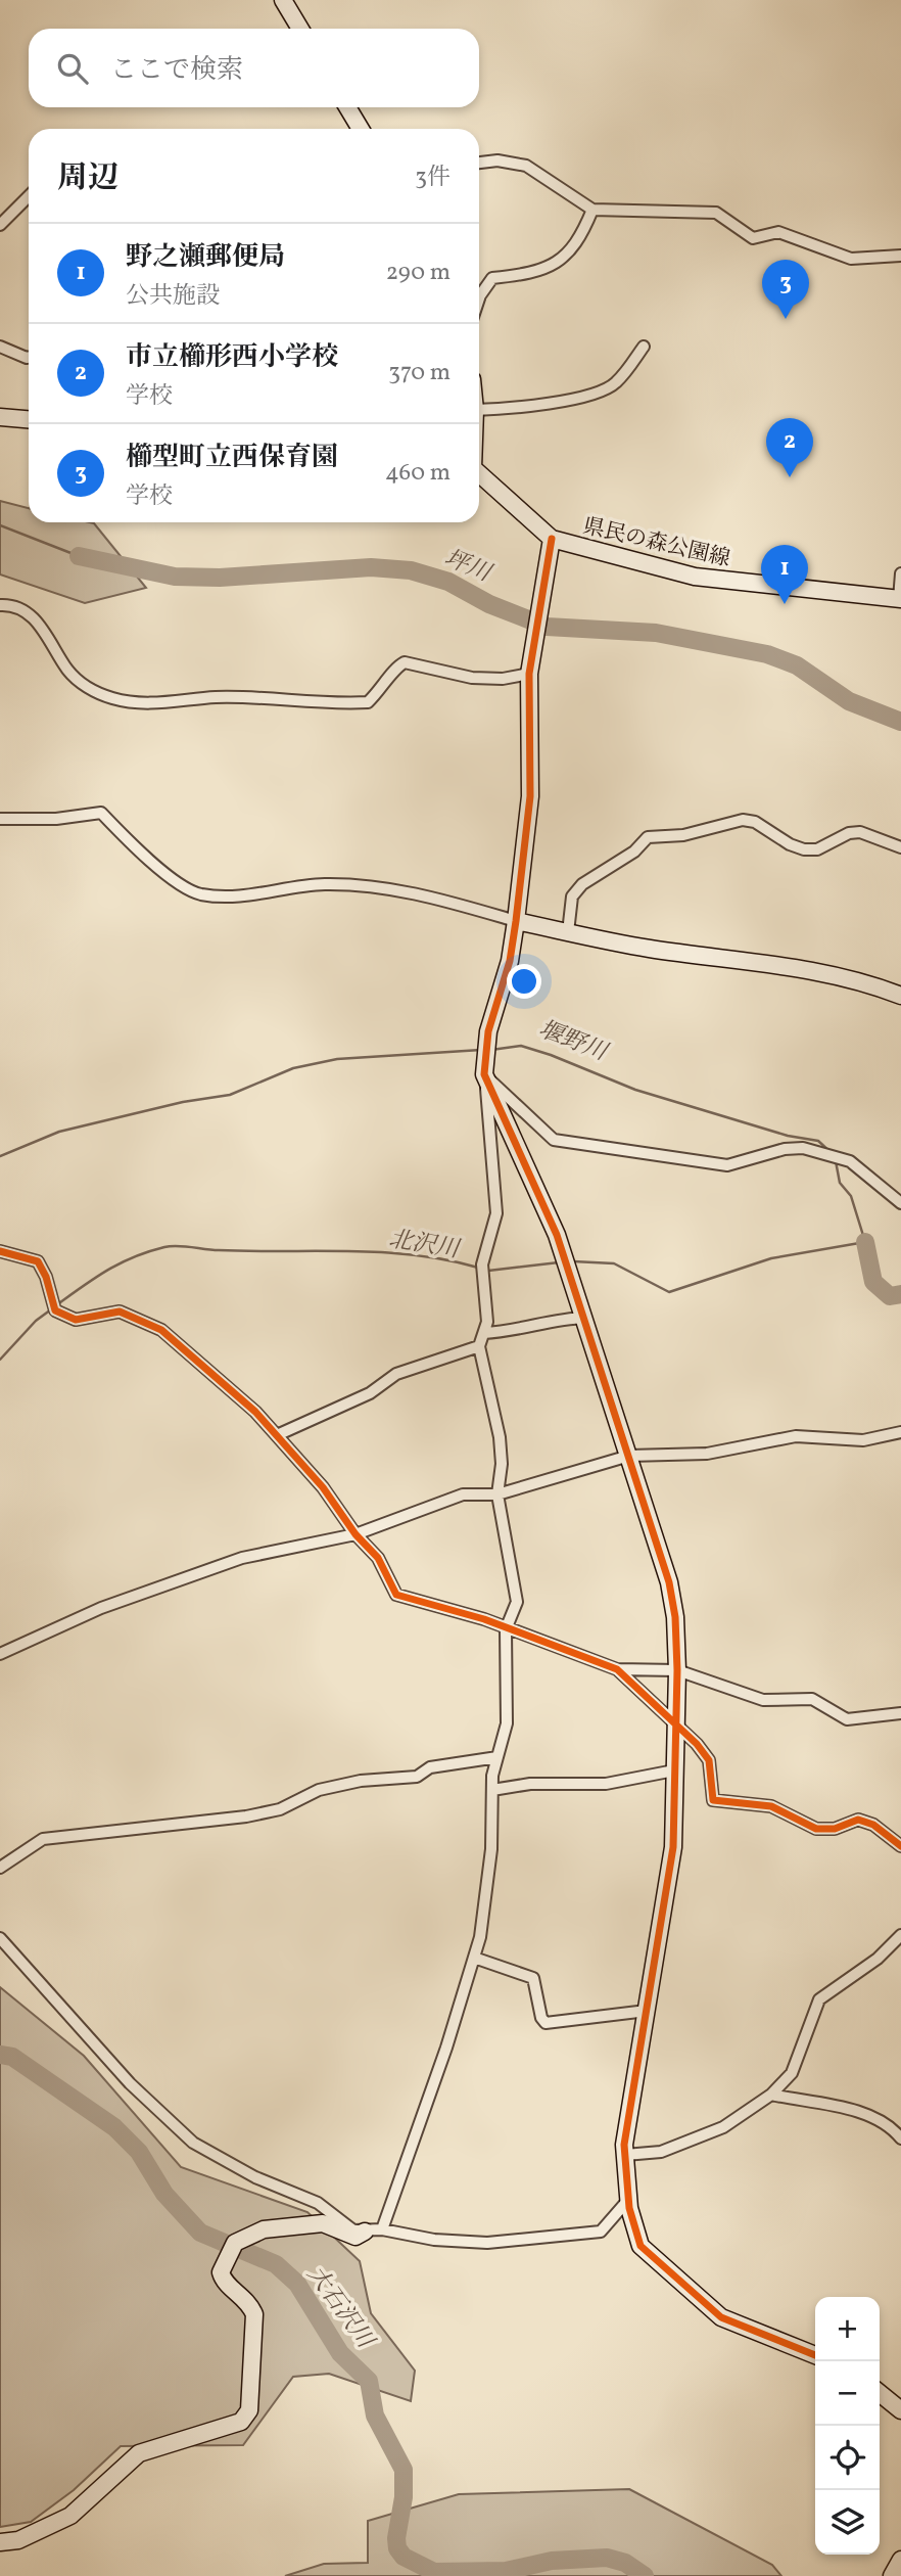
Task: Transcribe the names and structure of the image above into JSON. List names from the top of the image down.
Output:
{
  "streets": {
    "street": ["県民の森公園線"]
  },
  "water": [
    "坪川",
    "堰野川",
    "北沢川",
    "大石沢川"
  ],
  "page": {
    "search": "ここで検索",
    "heading": ["周辺", "3件"],
    "list": [
      {
        "mark": "1",
        "name": "野之瀬郵便局",
        "note": "公共施設",
        "value": "290 m"
      },
      {
        "mark": "2",
        "name": "市立櫛形西小学校",
        "note": "学校",
        "value": "370 m"
      },
      {
        "mark": "3",
        "name": "櫛型町立西保育園",
        "note": "学校",
        "value": "460 m"
      }
    ],
    "pins": ["3", "2", "1"],
    "map_buttons": ["+", "−"]
  }
}
